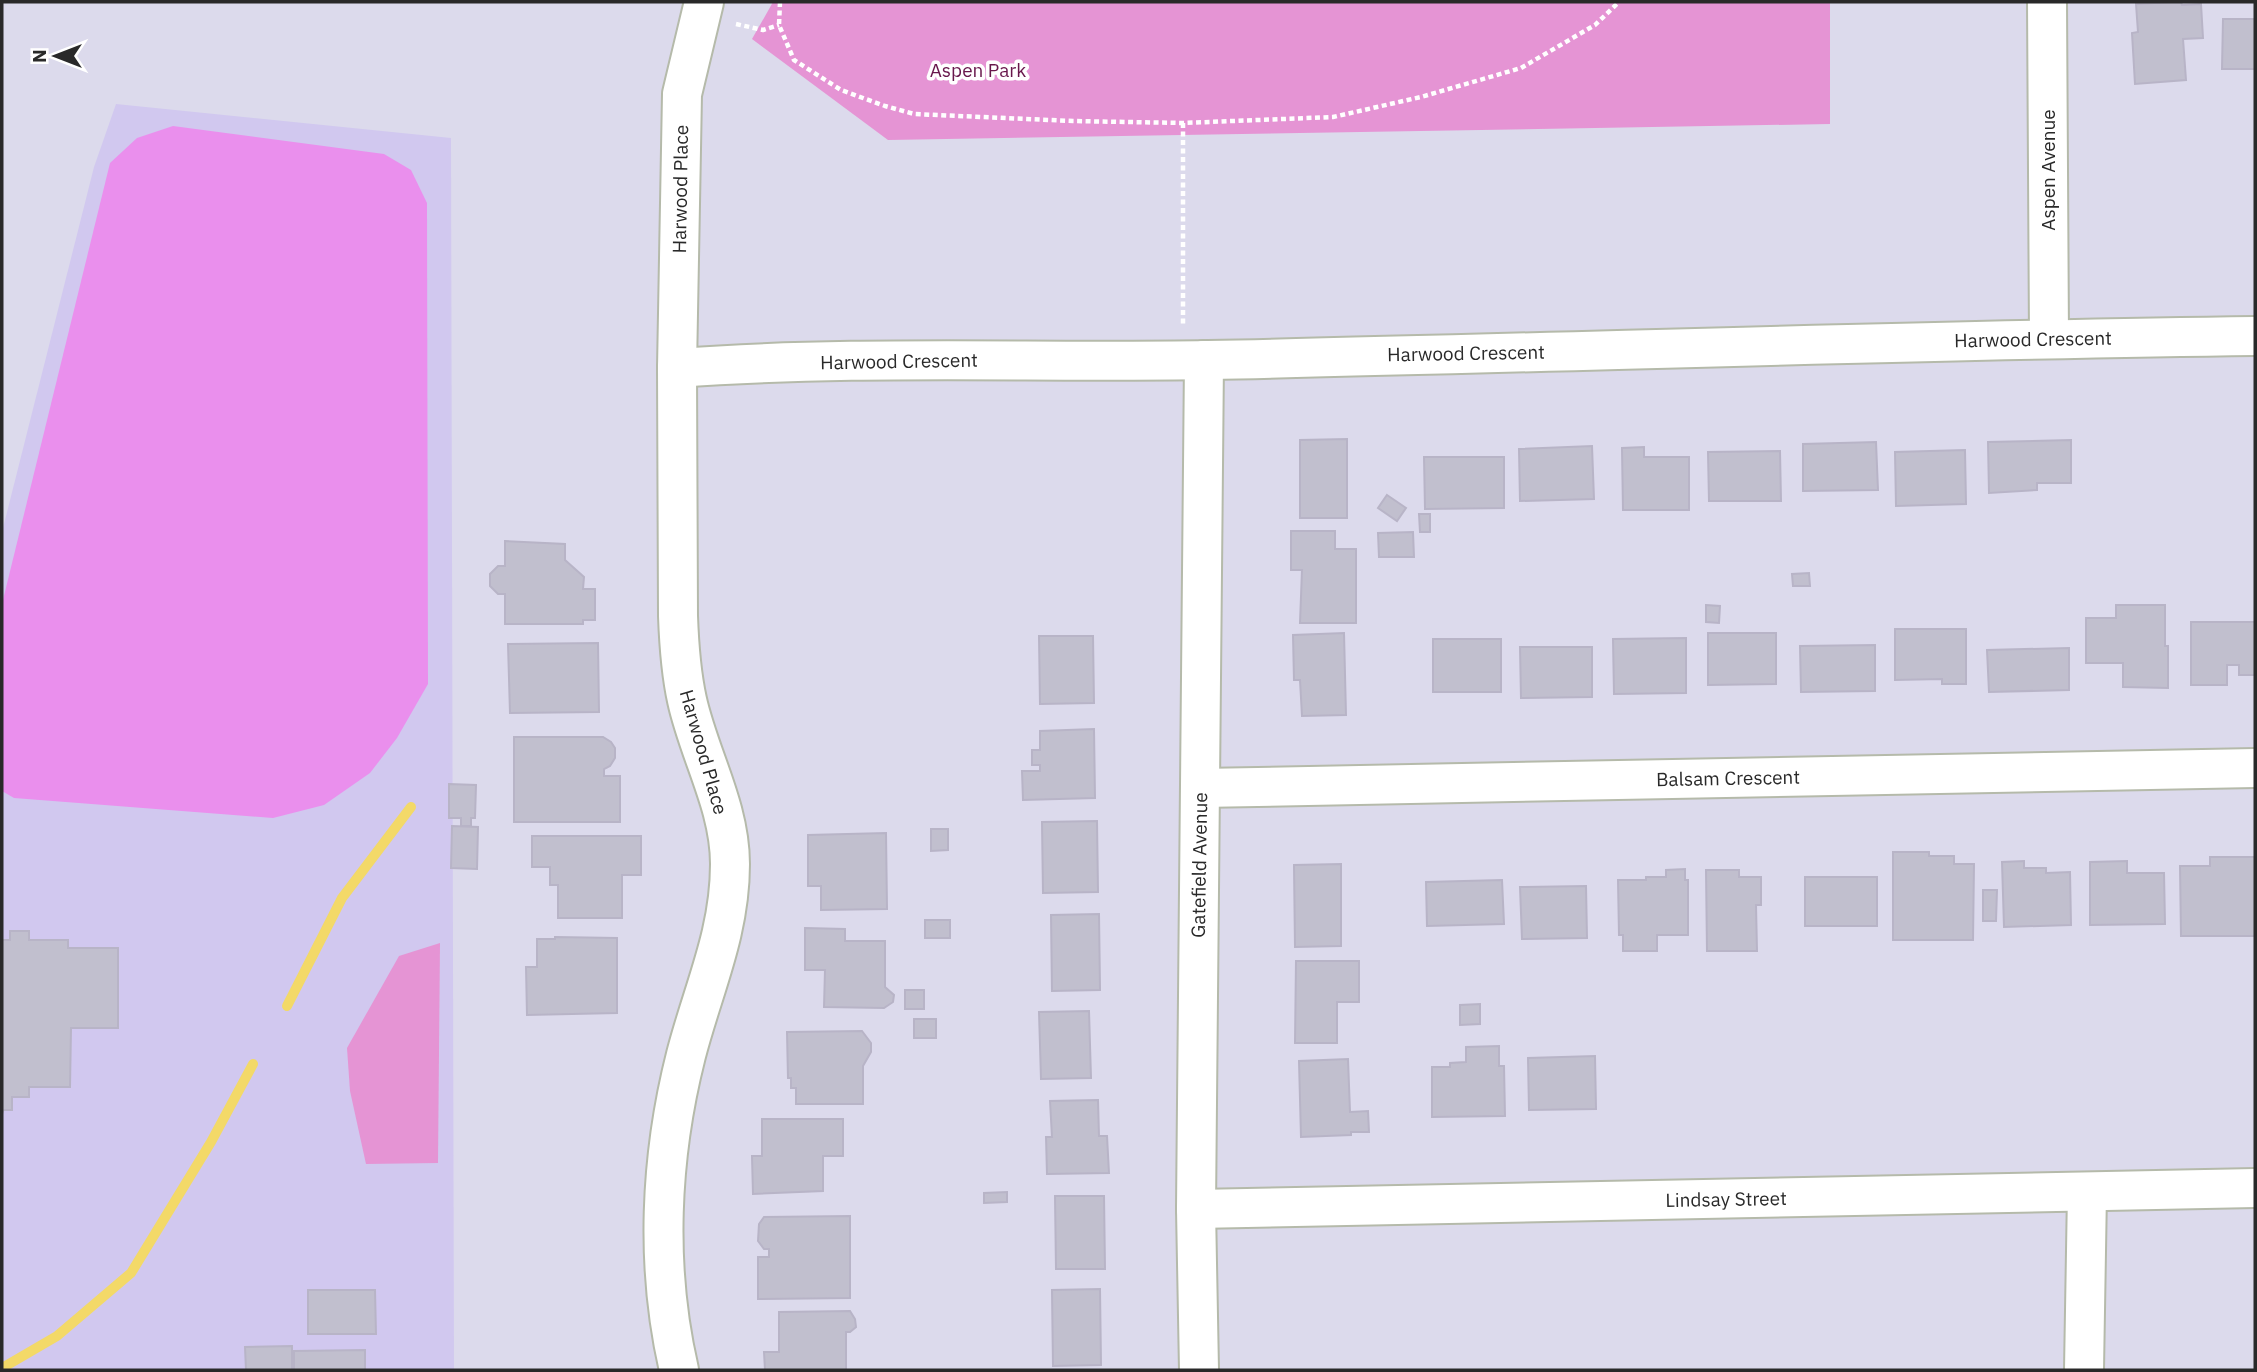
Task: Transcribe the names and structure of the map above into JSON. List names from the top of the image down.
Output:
{
  "streets": {
    "street": [
      "Aspen Avenue",
      "Harwood Place",
      "Harwood Crescent",
      "Balsam Crescent",
      "Gatefield Avenue",
      "Lindsay Street"
    ]
  },
  "crossings": [
    ["Aspen Avenue", "Harwood Crescent"],
    ["Harwood Place", "Harwood Crescent"],
    ["Harwood Crescent", "Gatefield Avenue"],
    ["Balsam Crescent", "Gatefield Avenue"],
    ["Gatefield Avenue", "Lindsay Street"]
  ],
  "parks": ["Aspen Park"],
  "north": "left"
}
